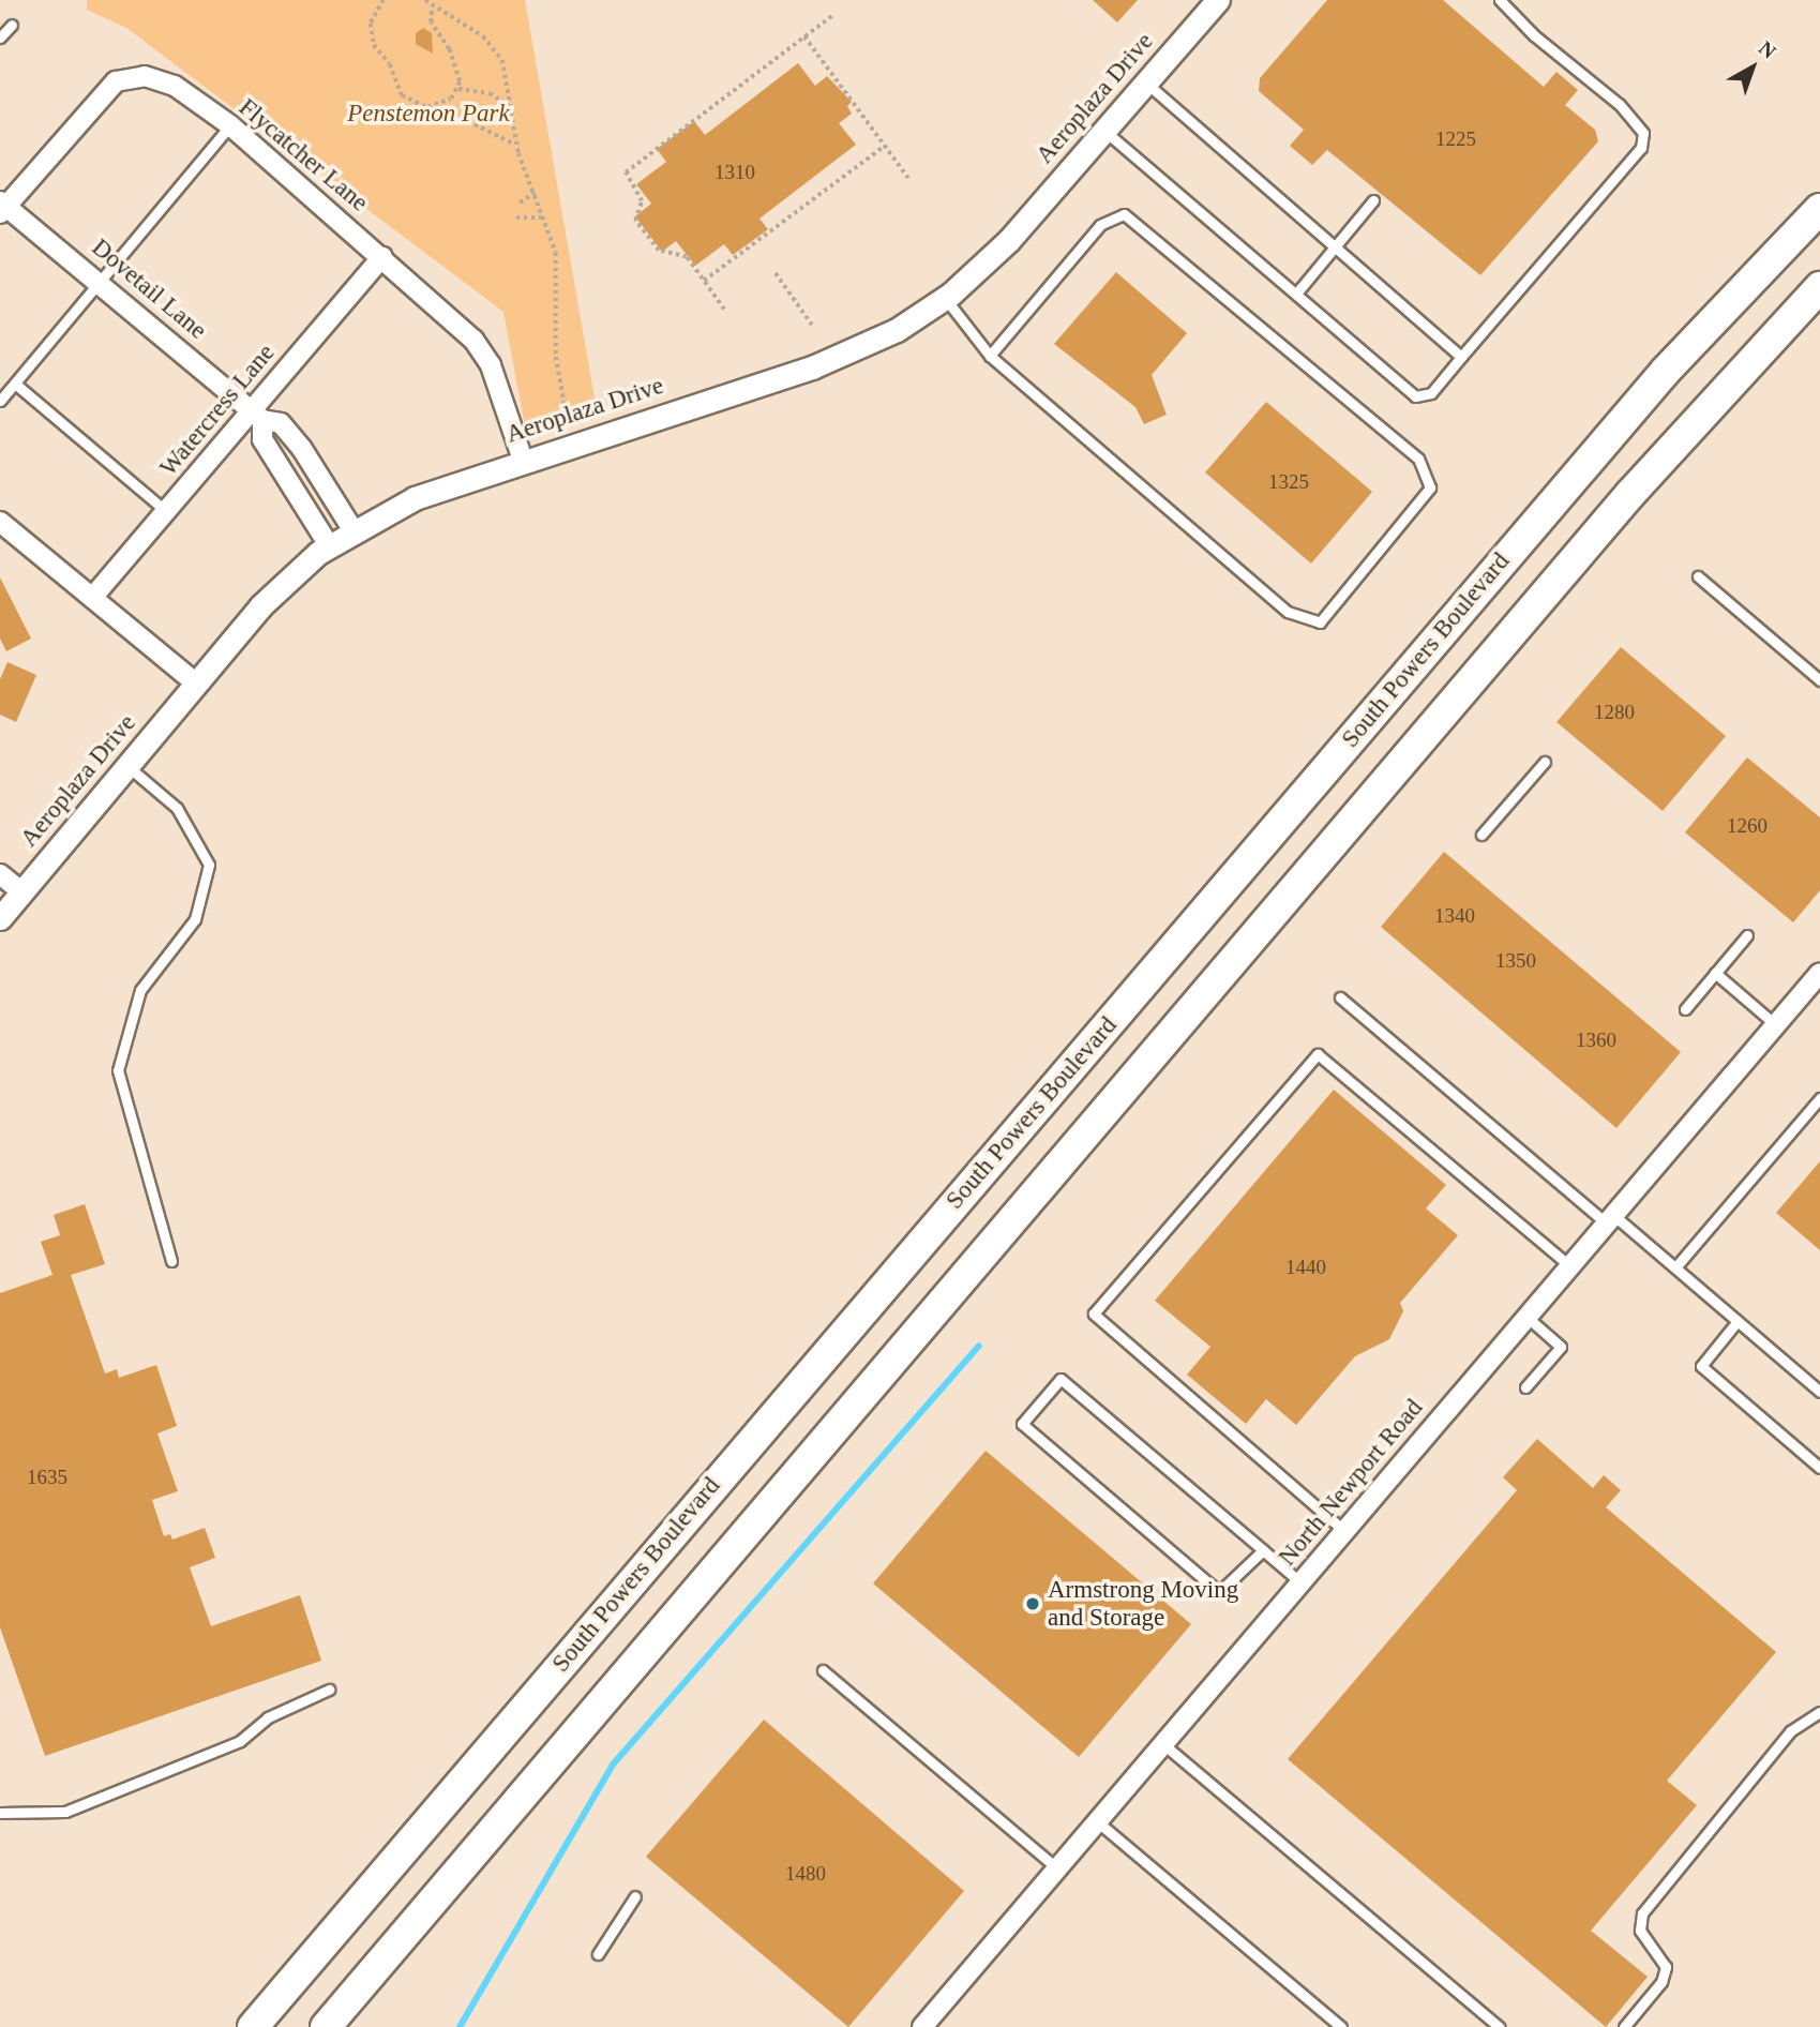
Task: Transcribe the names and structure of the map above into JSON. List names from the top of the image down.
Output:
{
  "streets": {
    "highway": ["South Powers Boulevard"],
    "street": [
      "Aeroplaza Drive",
      "Flycatcher Lane",
      "Dovetail Lane",
      "Watercress Lane",
      "North Newport Road"
    ]
  },
  "crossings": [
    ["Aeroplaza Drive", "Flycatcher Lane"],
    ["Aeroplaza Drive", "Dovetail Lane"],
    ["Flycatcher Lane", "Dovetail Lane"],
    ["Flycatcher Lane", "Watercress Lane"],
    ["Dovetail Lane", "Watercress Lane"]
  ],
  "parks": ["Penstemon Park"],
  "places": ["Armstrong Moving and Storage"],
  "house_numbers": [
    "1225",
    "1310",
    "1325",
    "1280",
    "1260",
    "1340",
    "1350",
    "1360",
    "1440",
    "1635",
    "1480"
  ],
  "north": "top right"
}
